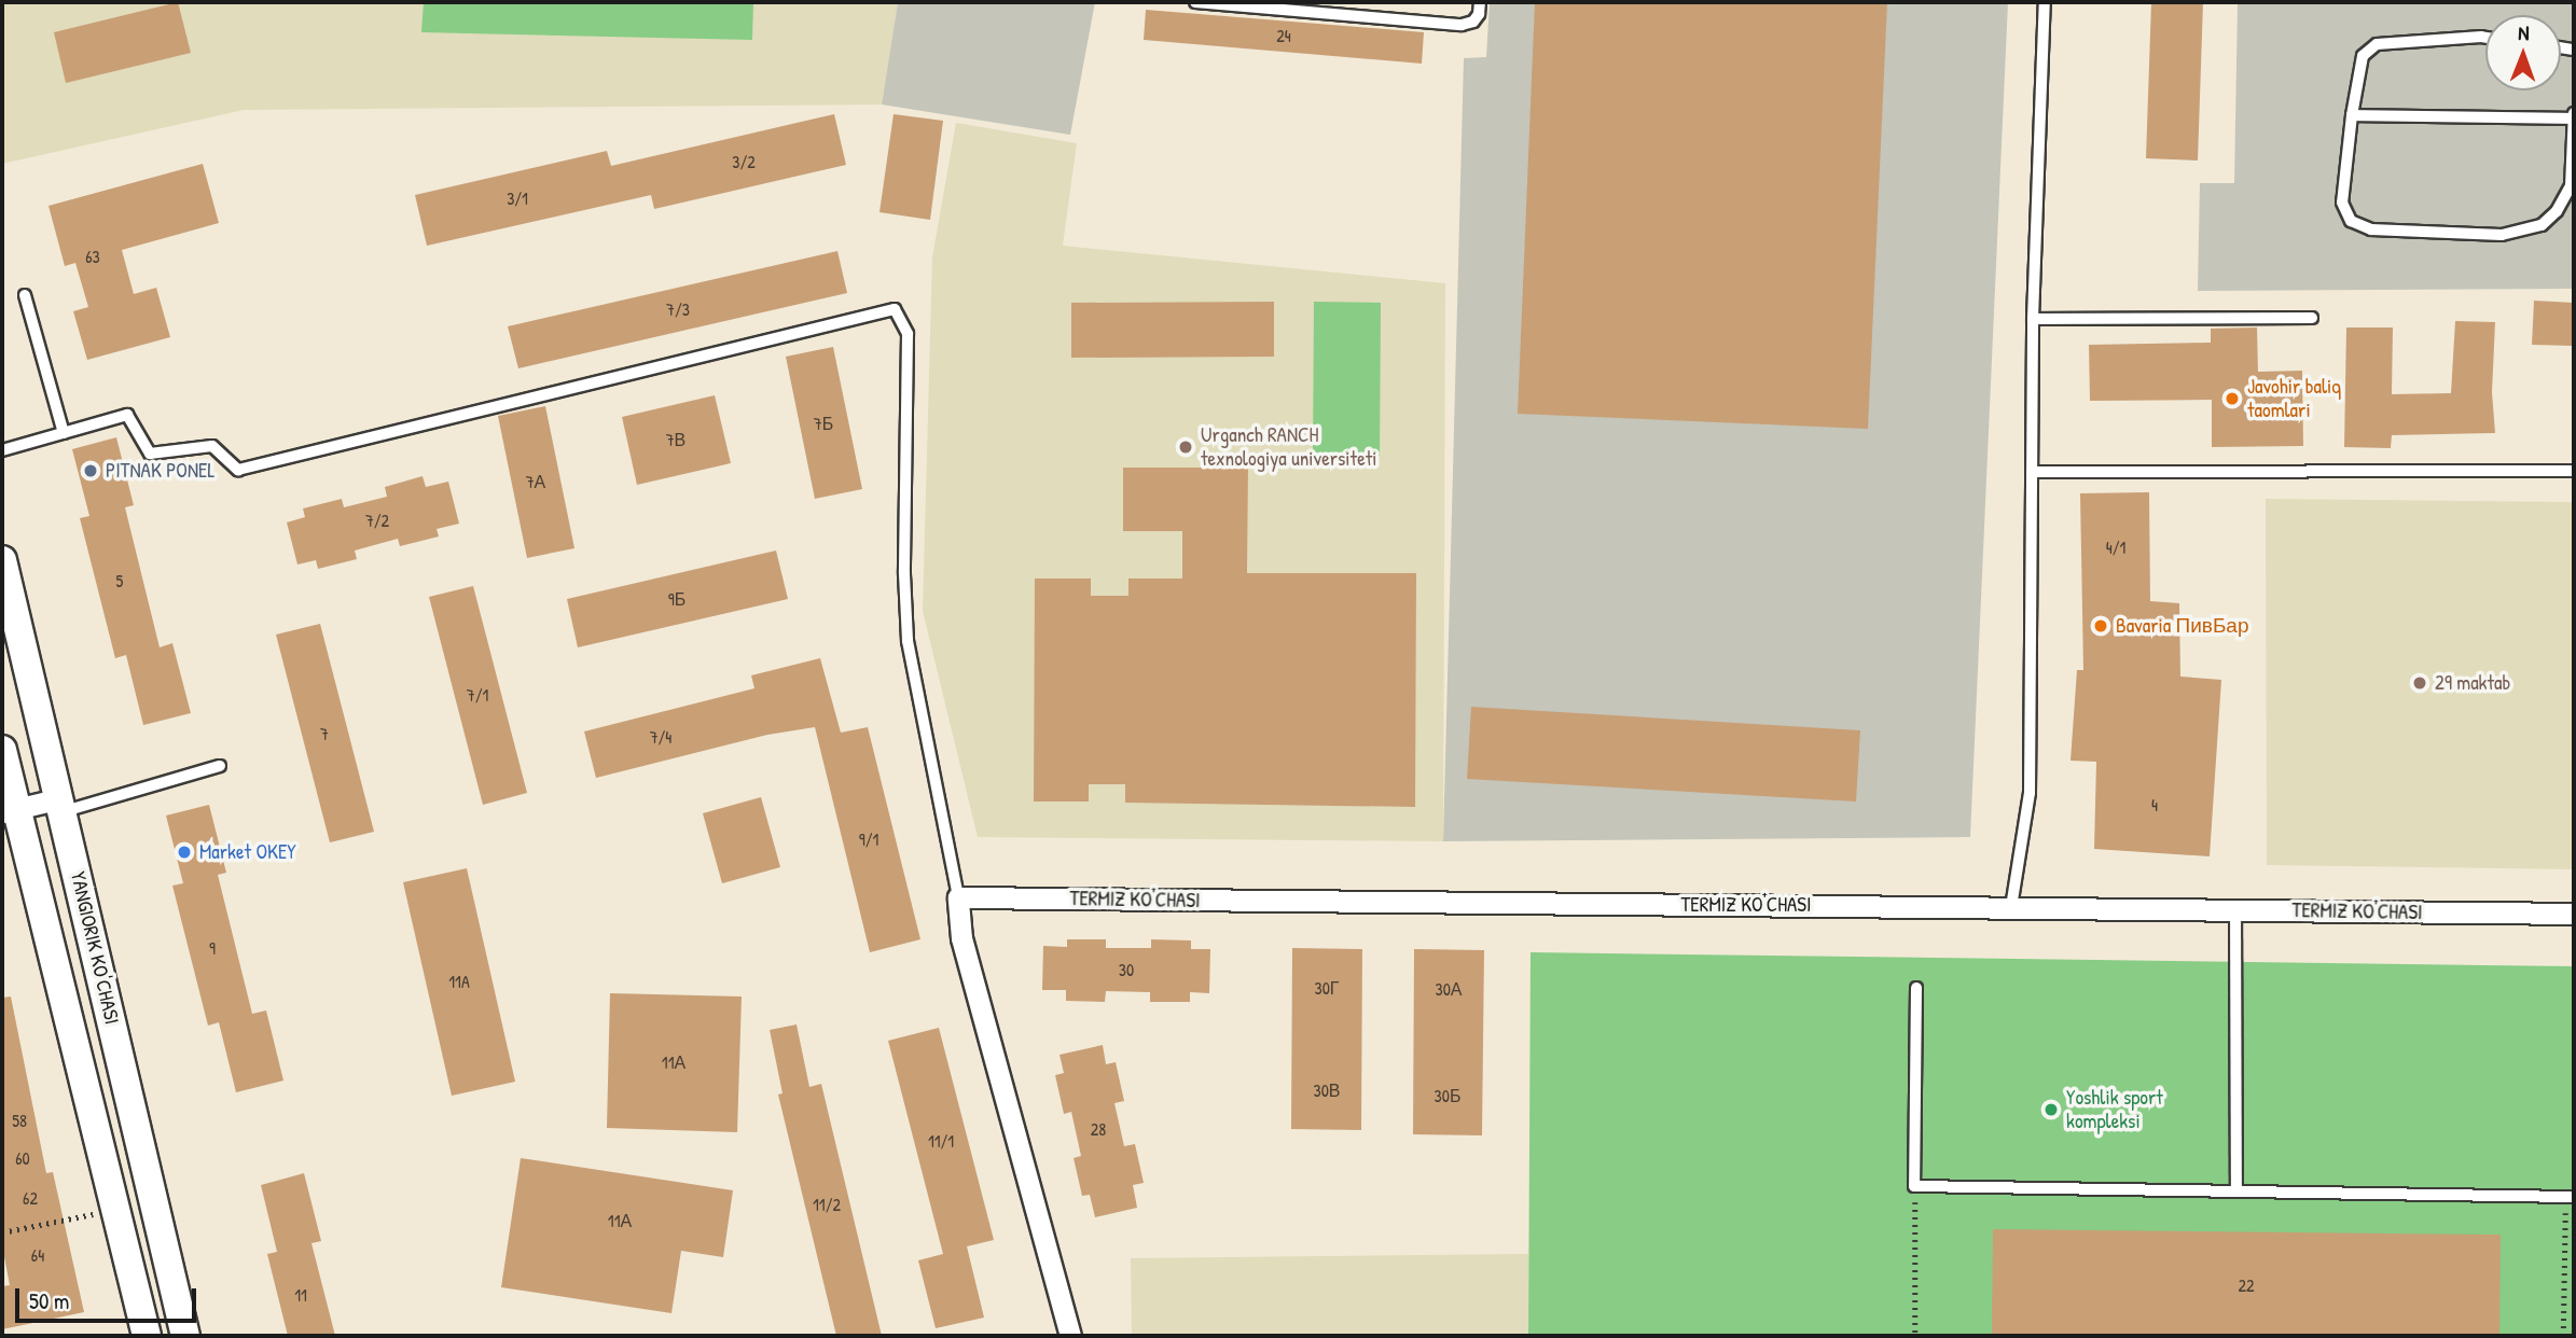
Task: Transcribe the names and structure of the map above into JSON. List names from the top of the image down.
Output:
{
  "streets": {
    "main road": ["YANGIORIK KO'CHASI"],
    "street": ["TERMIZ KO'CHASI"]
  },
  "places": [
    "Javohir baliq taomlari",
    "Urganch RANCH texnologiya universiteti",
    "PITNAK PONEL",
    "Bavaria ПивБар",
    "29 maktab",
    "Market OKEY",
    "Yoshlik sport kompleksi"
  ],
  "house_numbers": [
    "24",
    "3/2",
    "3/1",
    "63",
    "7/3",
    "7Б",
    "7В",
    "7А",
    "7/2",
    "4/1",
    "5",
    "9Б",
    "7/1",
    "7",
    "7/4",
    "4",
    "9/1",
    "9",
    "30",
    "11A",
    "30Г",
    "30А",
    "11А",
    "30В",
    "30Б",
    "58",
    "28",
    "11/1",
    "60",
    "62",
    "11/2",
    "11А",
    "64",
    "22",
    "11"
  ],
  "scale_bar": "50 m",
  "north": "top"
}
